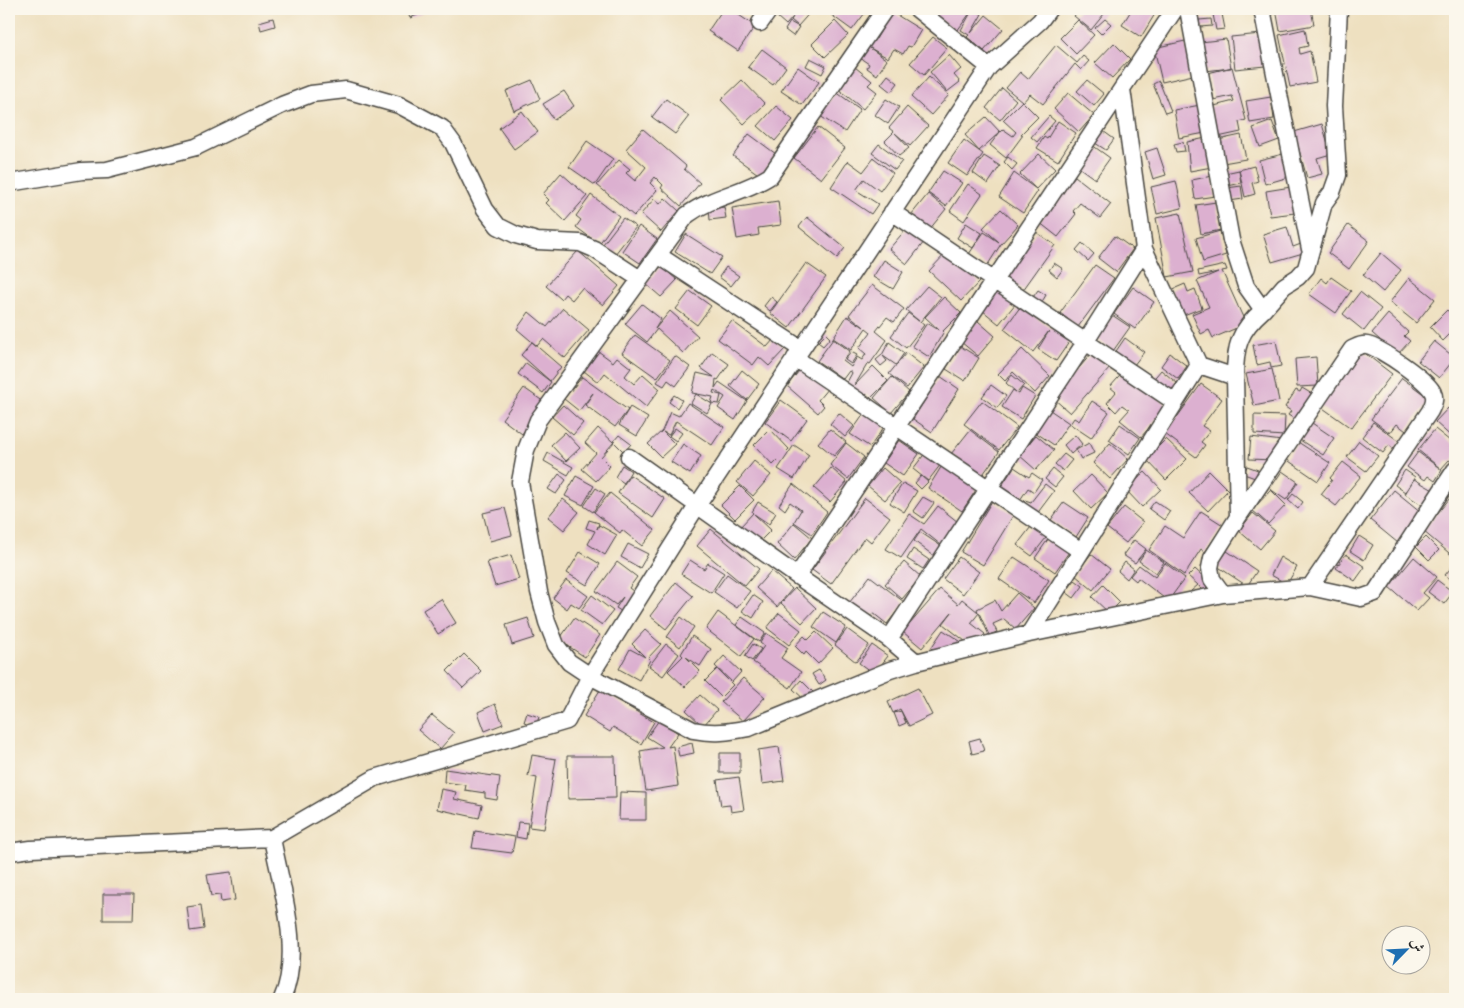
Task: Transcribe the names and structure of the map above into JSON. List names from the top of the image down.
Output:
{
  "north": "top right"
}
